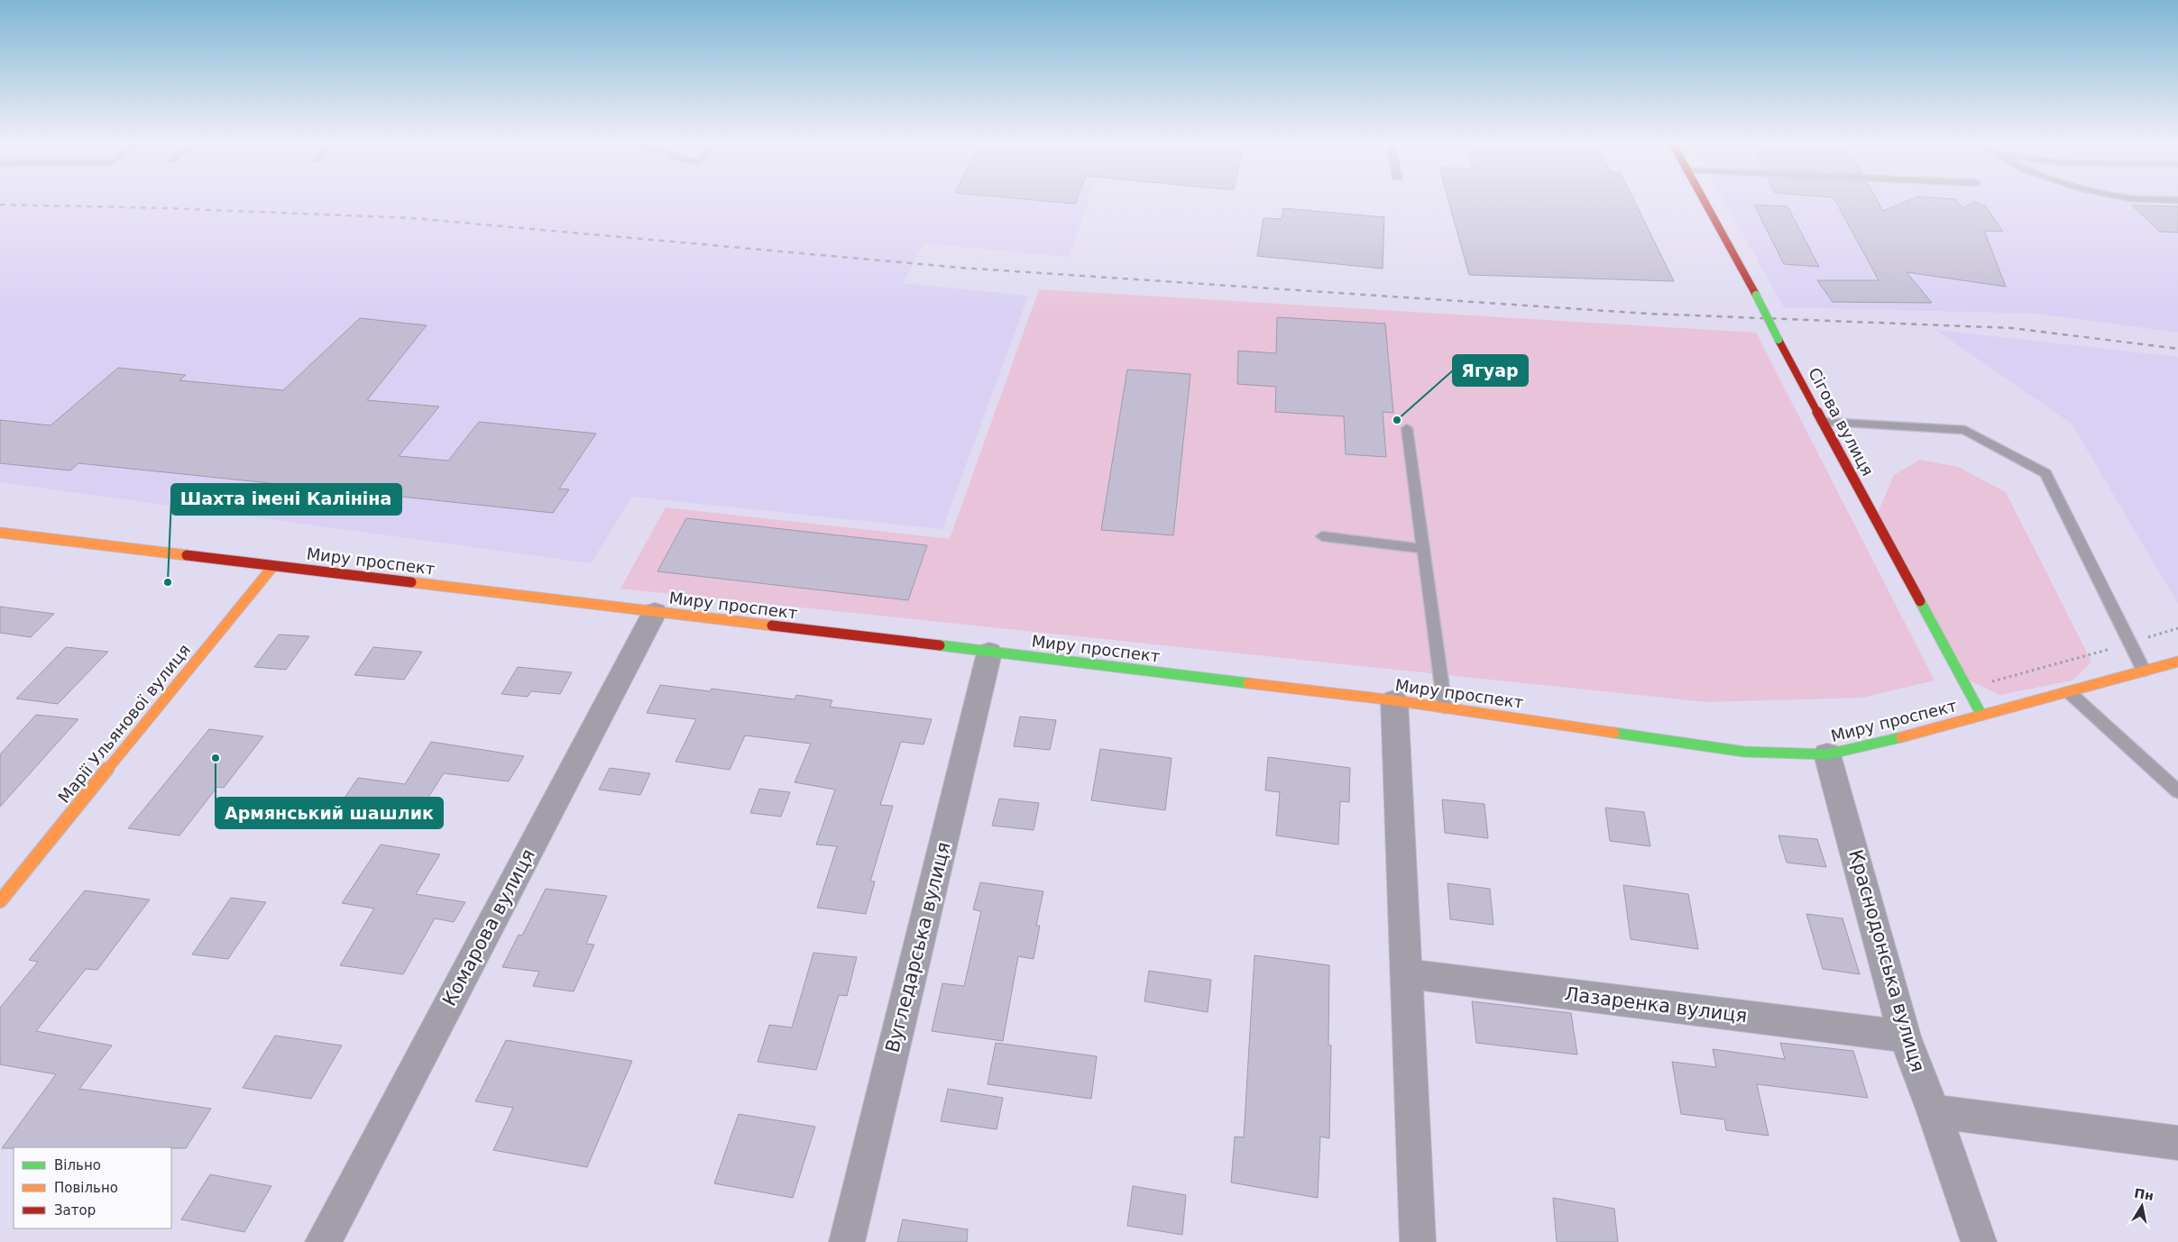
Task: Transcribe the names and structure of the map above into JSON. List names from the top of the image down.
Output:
{
  "streets": {
    "main road": ["Сігова вулиця", "Миру проспект", "Марії Ульянової вулиця"],
    "street": [
      "Комарова вулиця",
      "Вугледарська вулиця",
      "Краснодонська вулиця",
      "Лазаренка вулиця"
    ]
  },
  "crossings": [
    ["Сігова вулиця", "Миру проспект"],
    ["Миру проспект", "Марії Ульянової вулиця"],
    ["Миру проспект", "Комарова вулиця"],
    ["Миру проспект", "Вугледарська вулиця"],
    ["Миру проспект", "Краснодонська вулиця"],
    ["Краснодонська вулиця", "Лазаренка вулиця"]
  ],
  "places": ["Ягуар", "Шахта імені Калініна", "Армянський шашлик"],
  "legend": ["Вільно", "Повільно", "Затор"],
  "north": "top"
}
